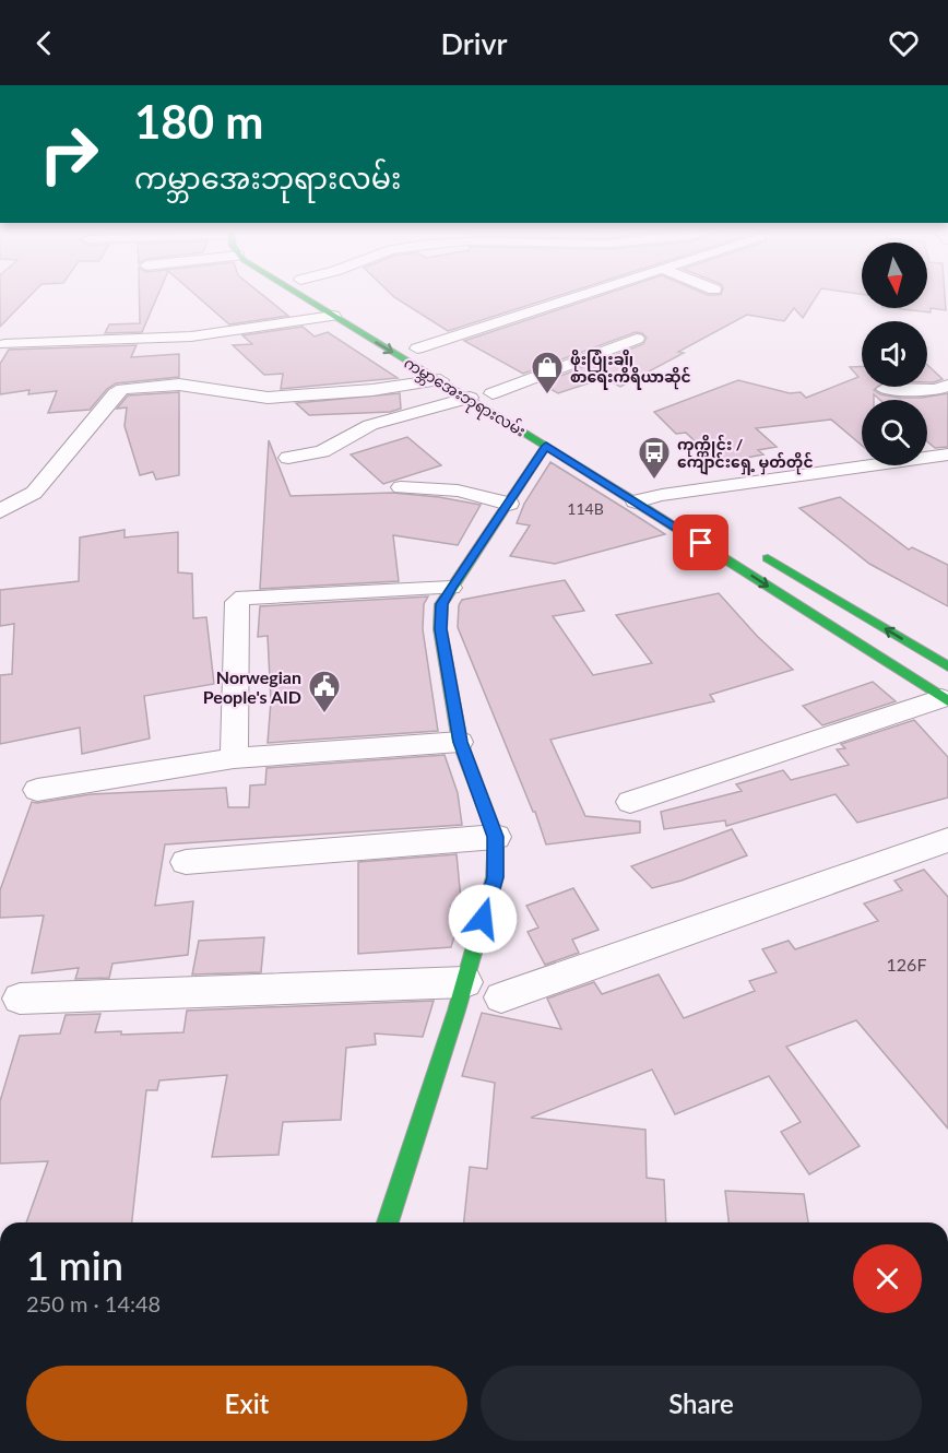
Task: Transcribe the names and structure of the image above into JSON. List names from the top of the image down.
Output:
{
  "streets": {
    "main road": ["ကမ္ဘာအေးဘုရားလမ်း"]
  },
  "places": {
    "shop": ["ဖိုးပြုံးချို စာရေးကိရိယာဆိုင်"],
    "bus stop": ["ကုက္ကိုင်း / ကျောင်းရှေ့ မှတ်တိုင်"],
    "public building": ["Norwegian People's AID"]
  },
  "house_numbers": ["114B", "126F"],
  "north": "bottom",
  "page": {
    "header": "Drivr",
    "turn": ["180 m", "ကမ္ဘာအေးဘုရားလမ်း"],
    "heading": ["1 min", "250 m · 14:48"],
    "buttons": ["Exit", "Share"]
  }
}
